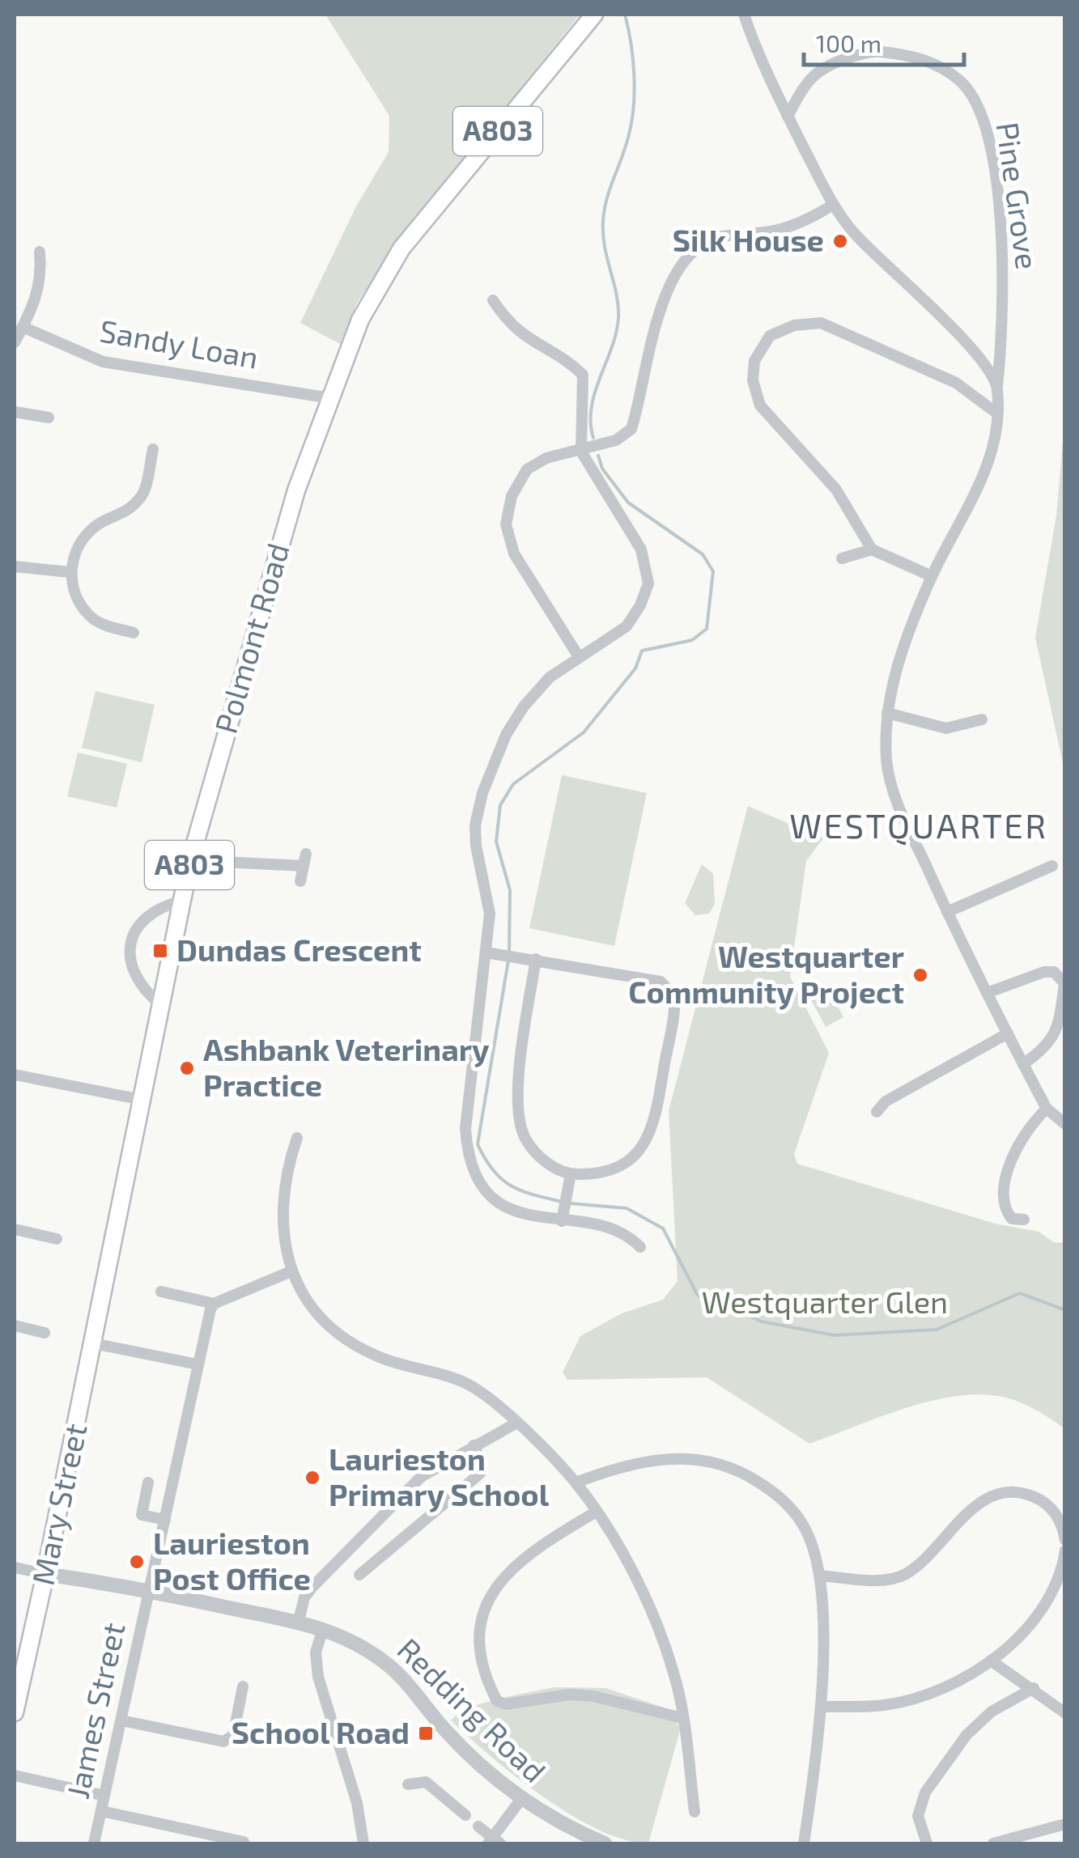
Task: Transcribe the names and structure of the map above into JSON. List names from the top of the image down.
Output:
{
  "streets": {
    "main road": ["A803", "Polmont Road", "Mary Street"],
    "street": [
      "Pine Grove",
      "Sandy Loan",
      "James Street",
      "Redding Road"
    ]
  },
  "crossings": [
    ["Sandy Loan", "Polmont Road"],
    ["Polmont Road", "Mary Street"],
    ["Mary Street", "Redding Road"],
    ["James Street", "Redding Road"]
  ],
  "districts": ["WESTQUARTER"],
  "parks": ["Westquarter Glen"],
  "places": {
    "other": [
      "Silk House",
      "Westquarter Community Project",
      "Ashbank Veterinary Practice",
      "Laurieston Primary School",
      "Laurieston Post Office"
    ],
    "transit": ["Dundas Crescent", "School Road"]
  },
  "scale_bar": "100 m"
}
